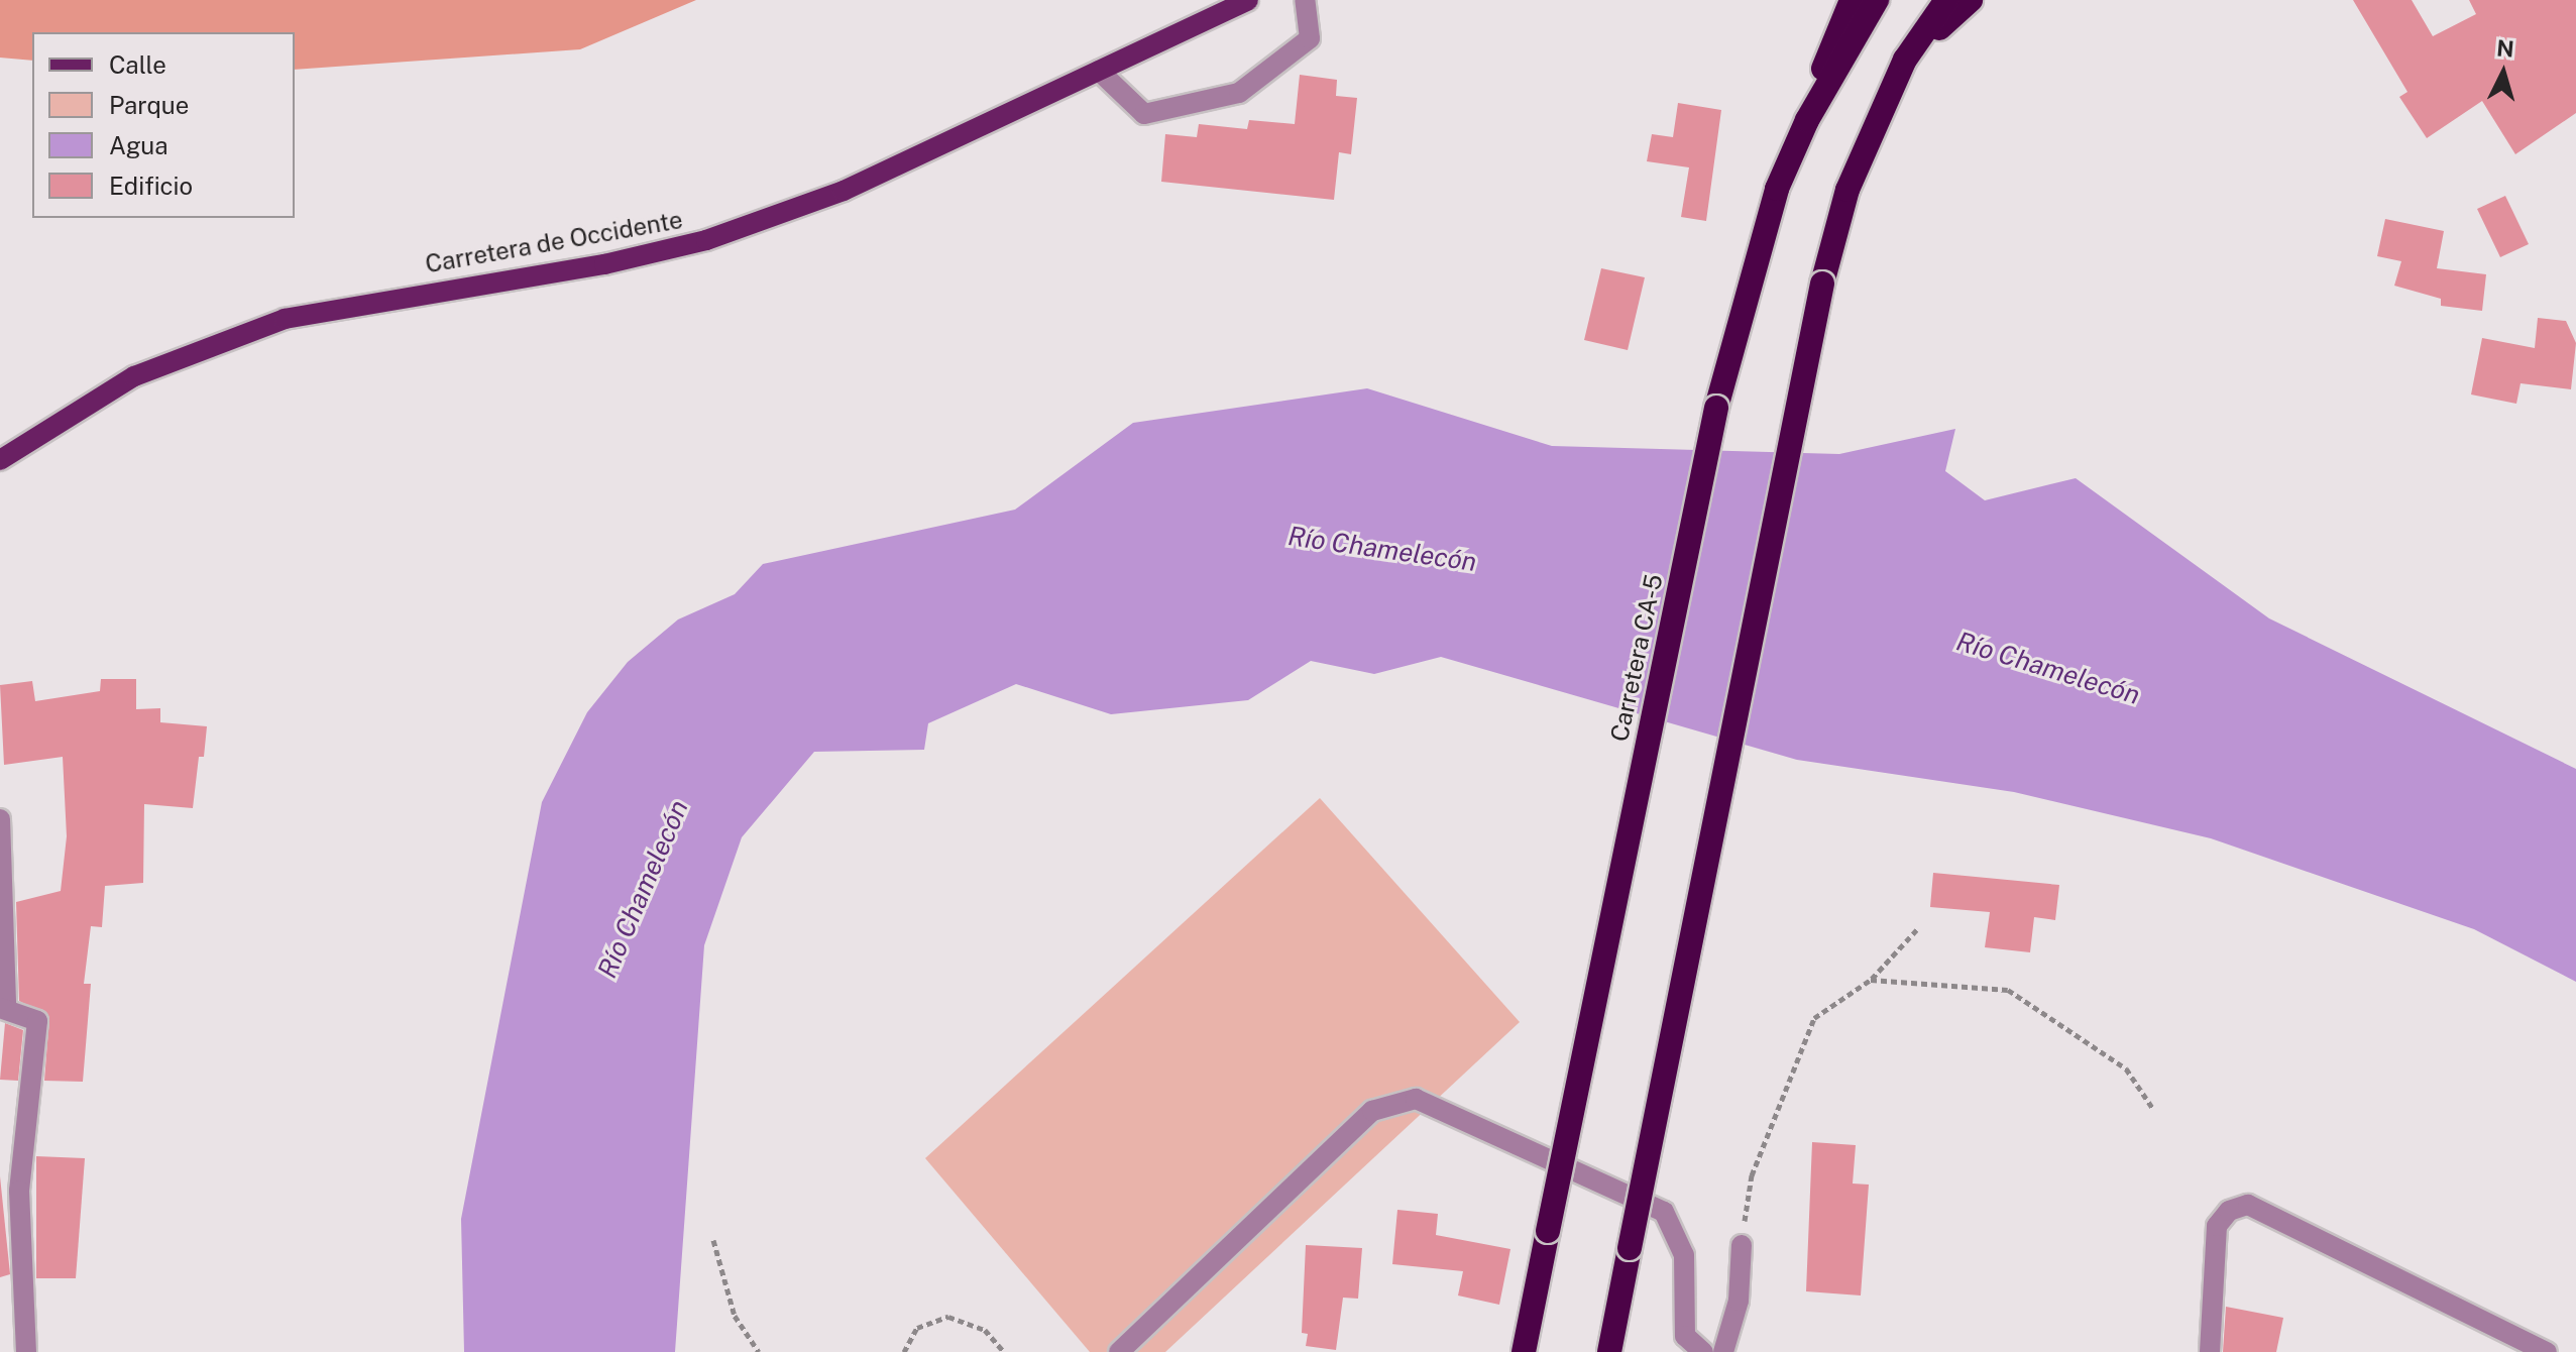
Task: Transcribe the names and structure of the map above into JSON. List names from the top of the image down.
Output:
{
  "streets": {
    "highway": ["Carretera CA-5"],
    "main road": ["Carretera de Occidente"]
  },
  "water": ["Río Chamelecón"],
  "legend": [
    "Calle",
    "Parque",
    "Agua",
    "Edificio"
  ],
  "north": "top"
}
